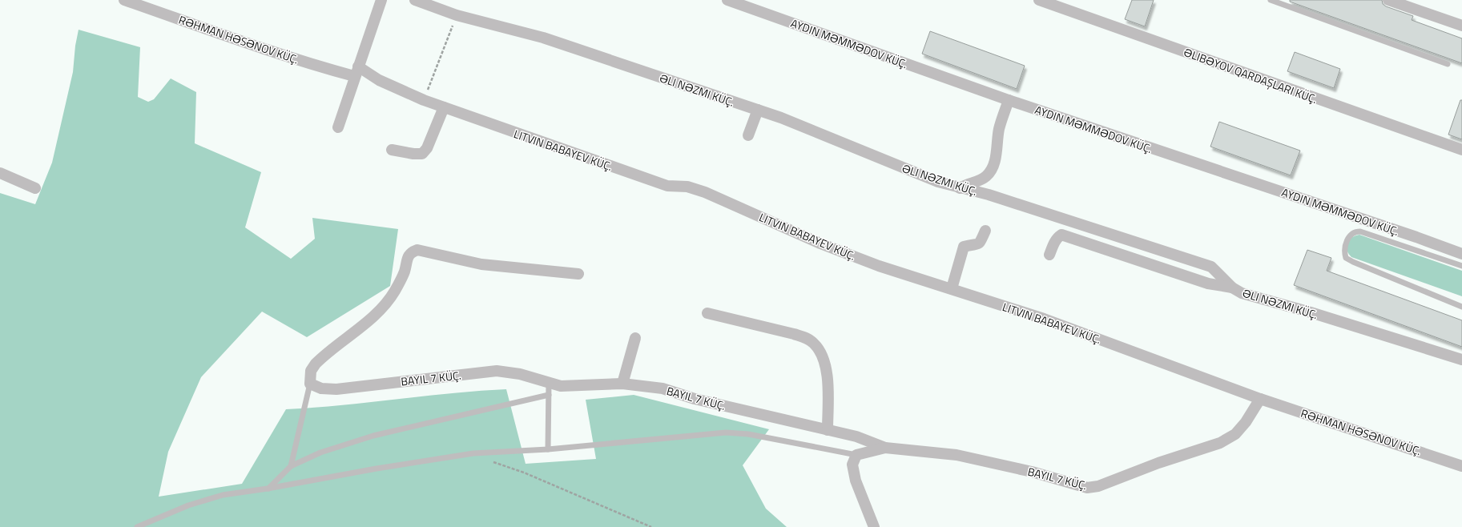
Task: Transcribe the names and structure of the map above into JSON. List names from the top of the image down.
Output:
{
  "streets": {
    "street": ["RƏHMAN HƏSƏNOV KÜÇ.", "ƏLI NƏZMI KÜÇ.", "LITVIN BABAYEV KÜÇ."]
  },
  "crossings": [
    ["RƏHMAN HƏSƏNOV KÜÇ.", "LITVIN BABAYEV KÜÇ."]
  ]
}
